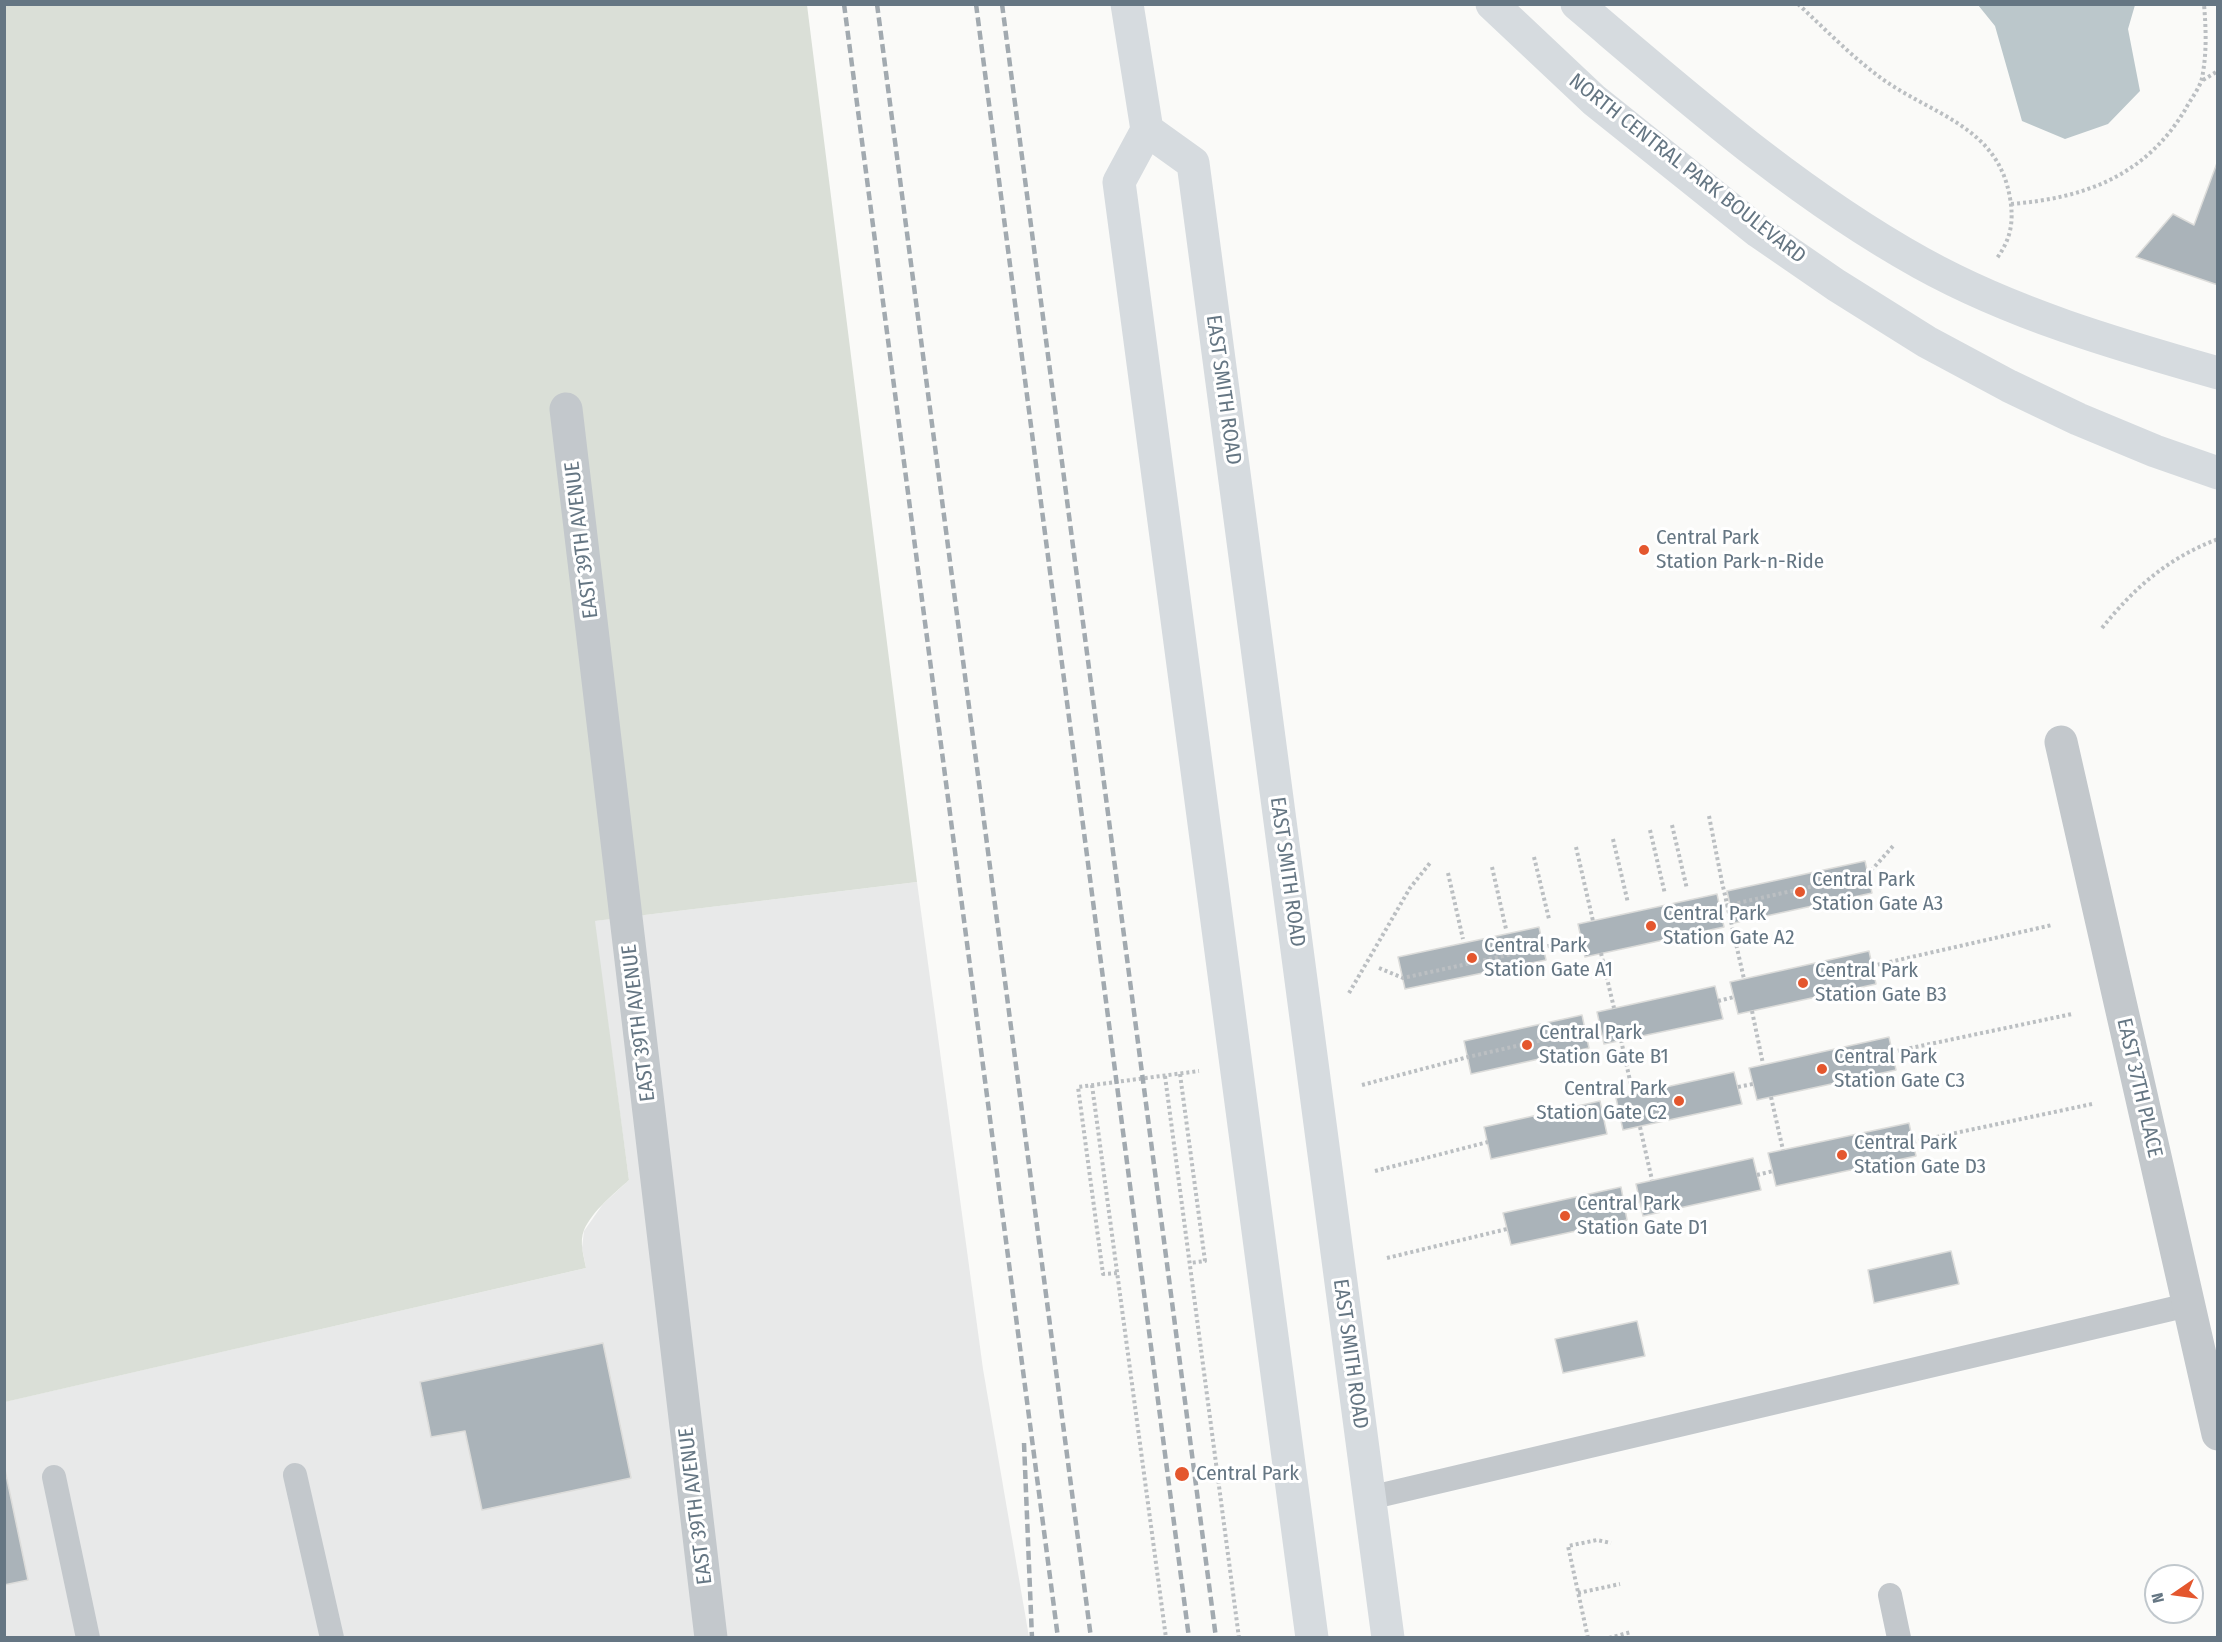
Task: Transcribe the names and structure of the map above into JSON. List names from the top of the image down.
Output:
{
  "streets": {
    "street": [
      "NORTH CENTRAL PARK BOULEVARD",
      "EAST SMITH ROAD",
      "EAST 39TH AVENUE",
      "EAST 37TH PLACE"
    ]
  },
  "places": [
    "Central Park Station Park-n-Ride",
    "Central Park Station Gate A3",
    "Central Park Station Gate A2",
    "Central Park Station Gate A1",
    "Central Park Station Gate B3",
    "Central Park Station Gate B1",
    "Central Park Station Gate C3",
    "Central Park Station Gate C2",
    "Central Park Station Gate D3",
    "Central Park Station Gate D1",
    "Central Park"
  ],
  "north": "left"
}
